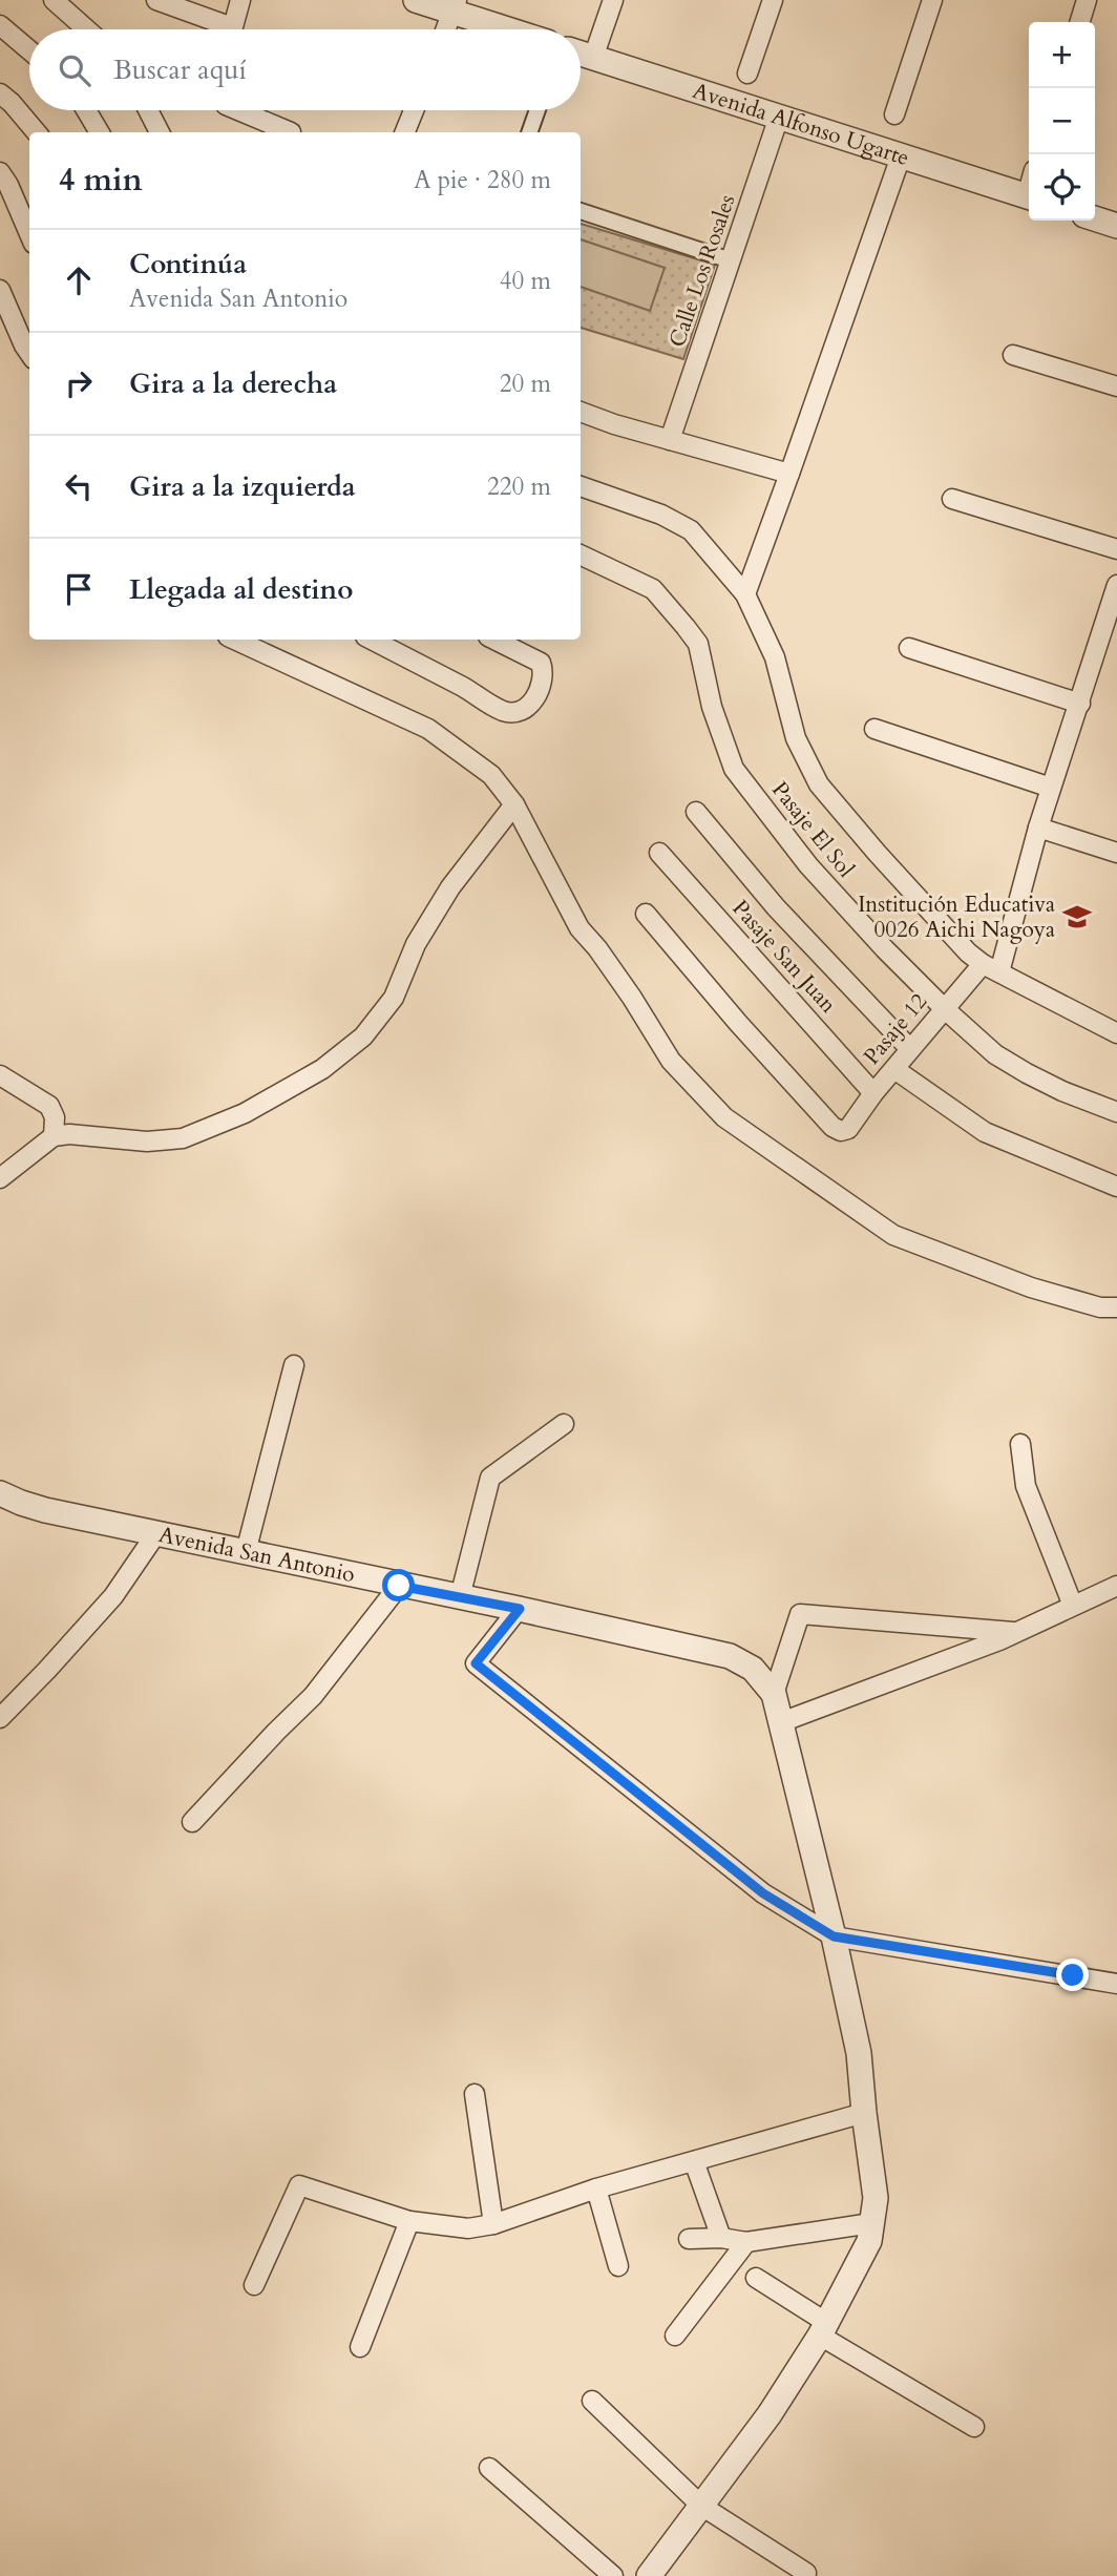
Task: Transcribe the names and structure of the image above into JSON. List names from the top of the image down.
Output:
{
  "streets": {
    "street": [
      "Avenida Alfonso Ugarte",
      "Calle Los Rosales",
      "Pasaje El Sol",
      "Pasaje San Juan",
      "Pasaje 12",
      "Avenida San Antonio"
    ]
  },
  "crossings": [
    ["Avenida Alfonso Ugarte", "Calle Los Rosales"],
    ["Pasaje El Sol", "Pasaje 12"],
    ["Pasaje San Juan", "Pasaje 12"]
  ],
  "places": {
    "school or university": ["Institución Educativa 0026 Aichi Nagoya"]
  },
  "page": {
    "map_buttons": ["+", "−"],
    "search": "Buscar aquí",
    "heading": ["4 min", "A pie · 280 m"],
    "list": [
      ["Continúa", "Avenida San Antonio", "40 m"],
      ["Gira a la derecha", "20 m"],
      ["Gira a la izquierda", "220 m"],
      "Llegada al destino"
    ]
  }
}
